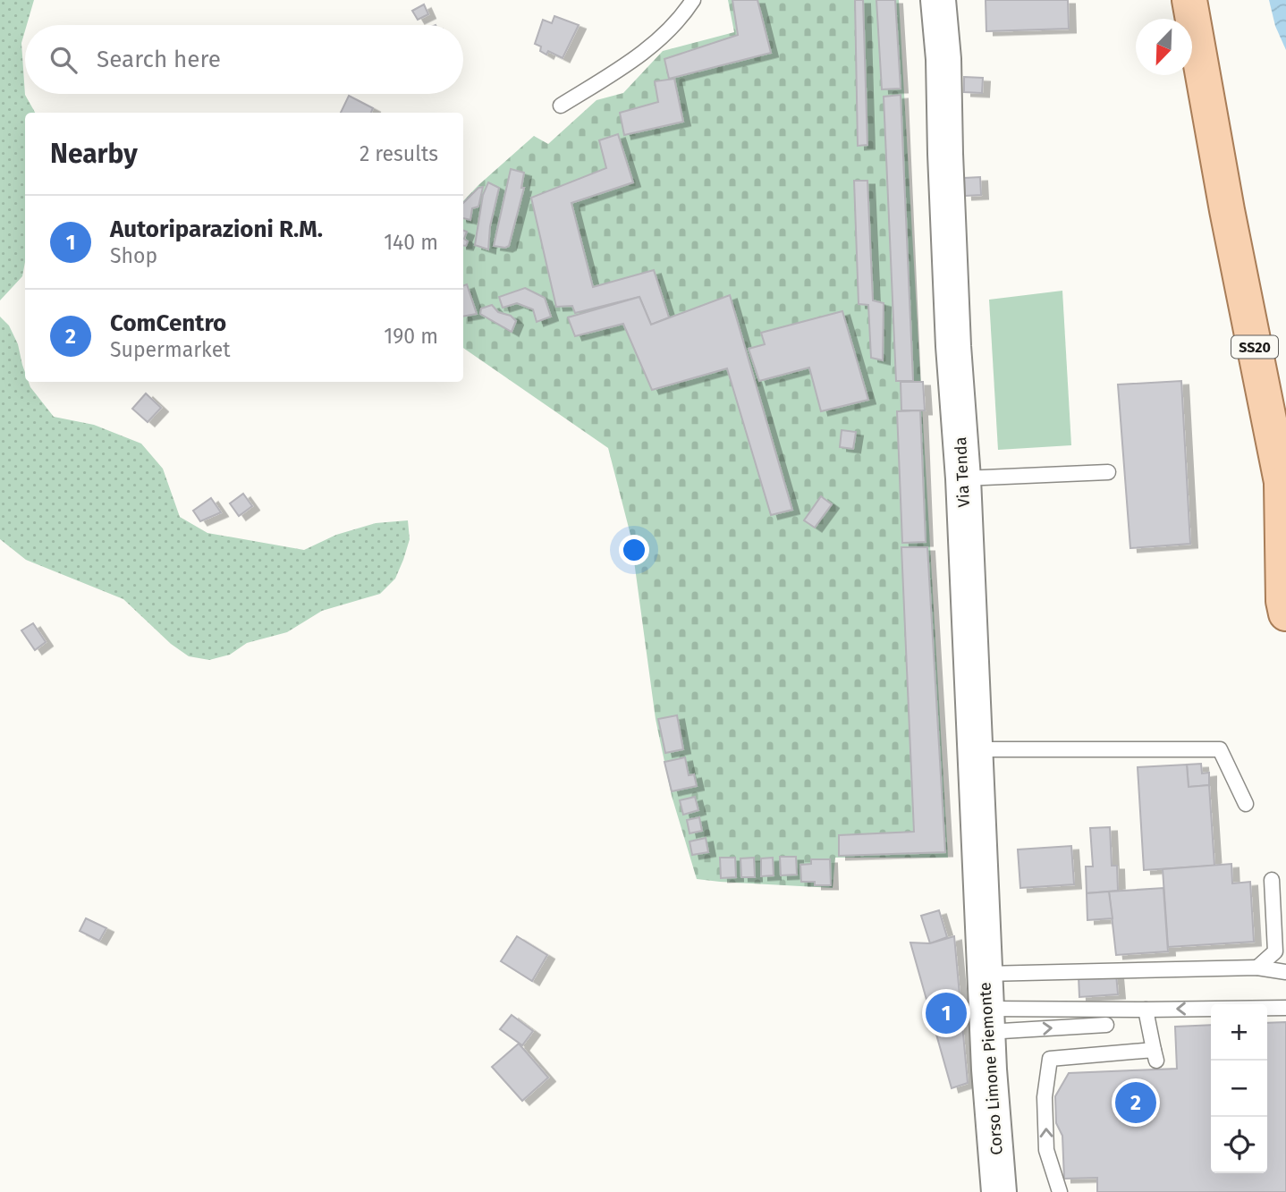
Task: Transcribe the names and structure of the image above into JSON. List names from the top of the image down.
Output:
{
  "streets": {
    "main road": ["SS20", "Via Tenda", "Corso Limone Piemonte"]
  },
  "crossings": [
    ["Via Tenda", "Corso Limone Piemonte"]
  ],
  "north": "bottom left",
  "page": {
    "search": "Search here",
    "heading": ["Nearby", "2 results"],
    "list": [
      {
        "mark": "1",
        "name": "Autoriparazioni R.M.",
        "note": "Shop",
        "value": "140 m"
      },
      {
        "mark": "2",
        "name": "ComCentro",
        "note": "Supermarket",
        "value": "190 m"
      }
    ],
    "pins": ["1", "2"],
    "map_buttons": ["+", "−"]
  }
}
